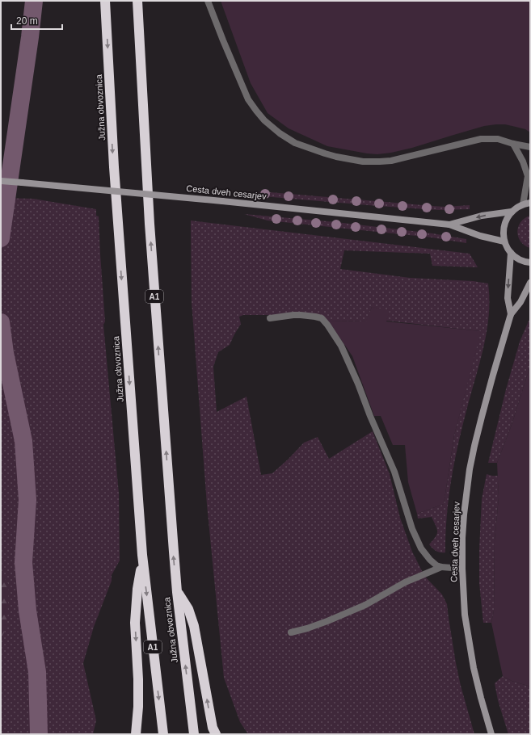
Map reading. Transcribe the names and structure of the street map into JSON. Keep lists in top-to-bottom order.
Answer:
{
  "streets": {
    "highway": ["Južna obvoznica", "A1"],
    "street": ["Cesta dveh cesarjev"]
  },
  "scale_bar": "20 m"
}
